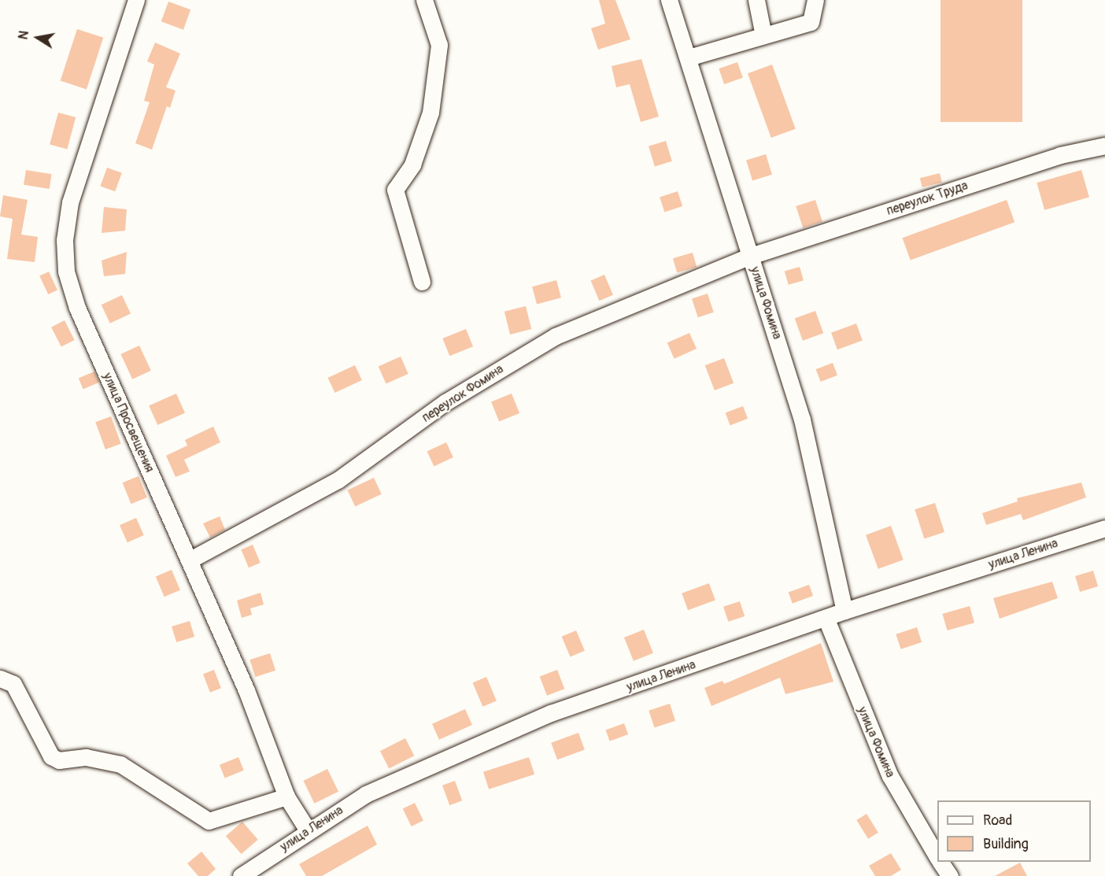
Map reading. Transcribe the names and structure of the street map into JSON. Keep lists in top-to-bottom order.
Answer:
{
  "streets": {
    "street": [
      "переулок Труда",
      "улица Фомина",
      "переулок Фомина",
      "улица Просвещения",
      "улица Ленина"
    ]
  },
  "crossings": [
    ["переулок Труда", "улица Фомина"],
    ["переулок Труда", "переулок Фомина"],
    ["улица Фомина", "переулок Фомина"],
    ["улица Фомина", "улица Ленина"],
    ["переулок Фомина", "улица Просвещения"],
    ["улица Просвещения", "улица Ленина"]
  ],
  "legend": ["Road", "Building"],
  "north": "left"
}
